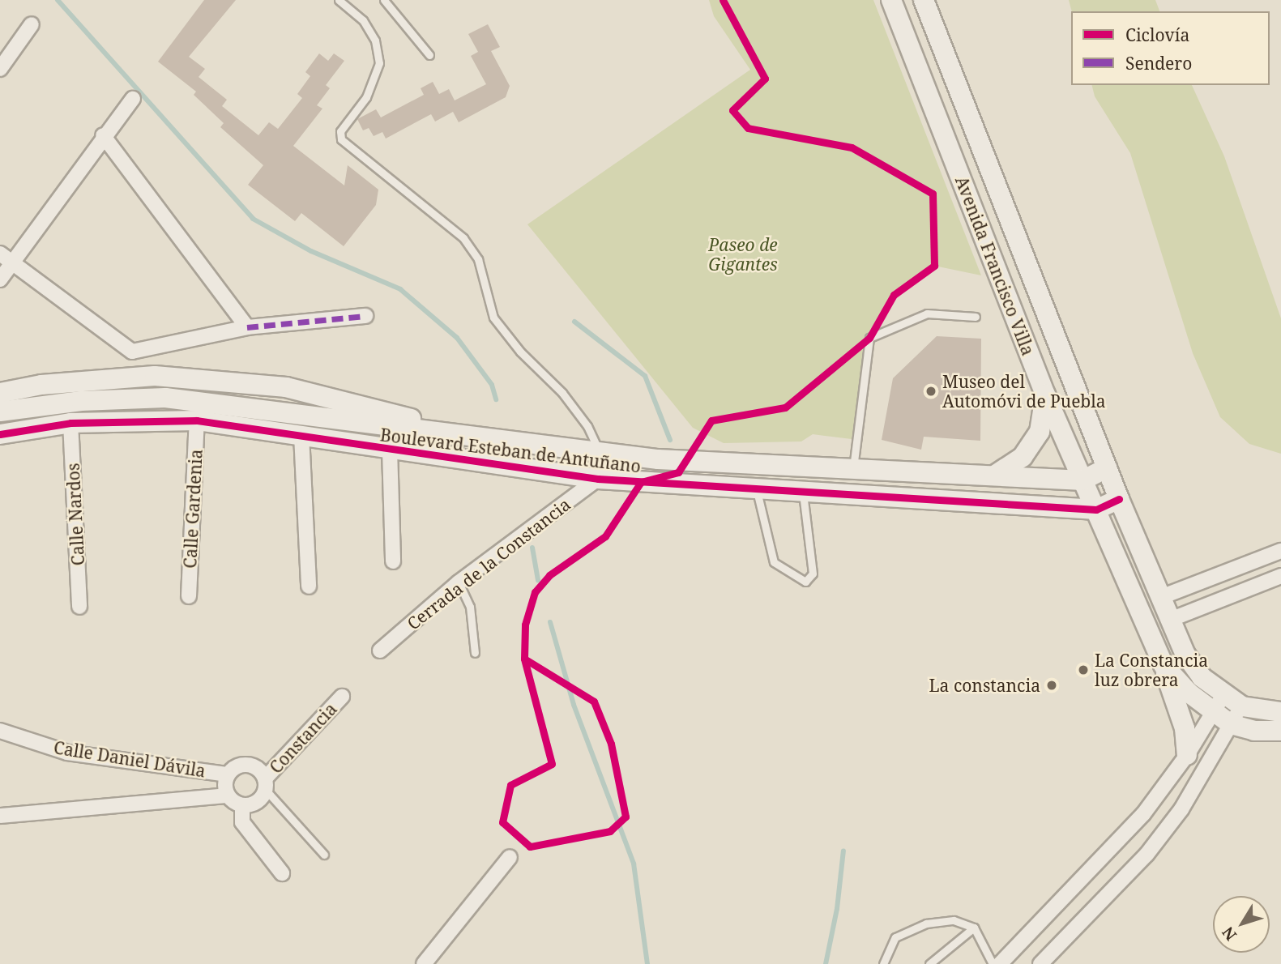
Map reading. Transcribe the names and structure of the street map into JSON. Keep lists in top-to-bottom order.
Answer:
{
  "streets": {
    "street": [
      "Avenida Francisco Villa",
      "Boulevard Esteban de Antuñano",
      "Calle Gardenia",
      "Calle Nardos",
      "Cerrada de la Constancia",
      "Constancia",
      "Calle Daniel Dávila"
    ]
  },
  "crossings": [
    ["Avenida Francisco Villa", "Boulevard Esteban de Antuñano"],
    ["Boulevard Esteban de Antuñano", "Calle Gardenia"],
    ["Boulevard Esteban de Antuñano", "Calle Nardos"],
    ["Boulevard Esteban de Antuñano", "Cerrada de la Constancia"],
    ["Constancia", "Calle Daniel Dávila"]
  ],
  "parks": ["Paseo de Gigantes"],
  "places": ["Museo del Automóvi de Puebla", "La Constancia luz obrera", "La constancia"],
  "legend": ["Ciclovía", "Sendero"],
  "north": "bottom left"
}
